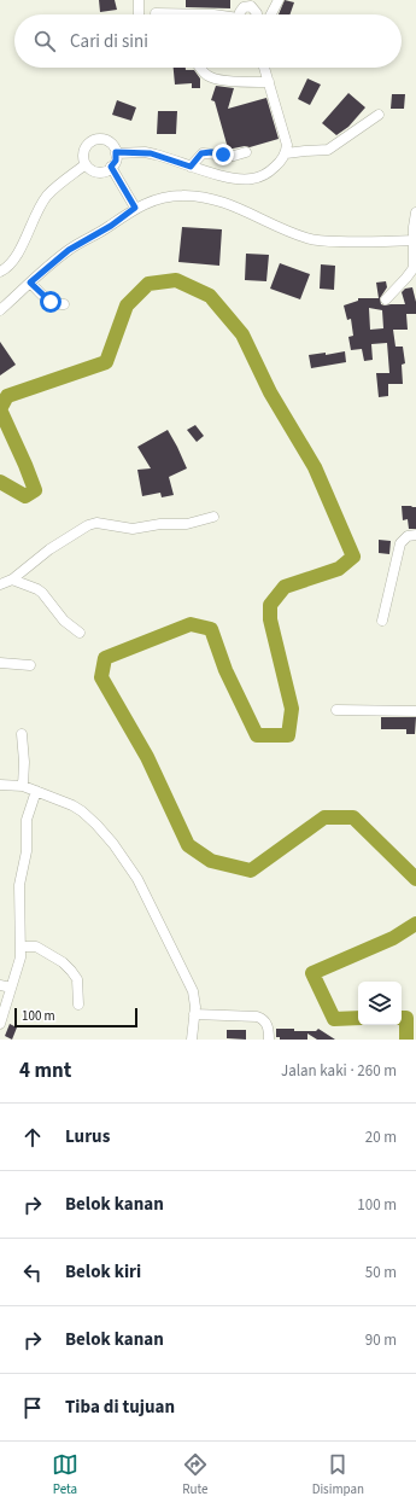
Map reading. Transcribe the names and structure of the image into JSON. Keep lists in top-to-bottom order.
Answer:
{
  "scale_bar": "100 m",
  "page": {
    "search": "Cari di sini",
    "scale": "100 m",
    "heading": ["4 mnt", "Jalan kaki · 260 m"],
    "list": [
      ["Lurus", "20 m"],
      ["Belok kanan", "100 m"],
      ["Belok kiri", "50 m"],
      ["Belok kanan", "90 m"],
      "Tiba di tujuan"
    ],
    "nav": ["Peta", "Rute", "Disimpan"]
  }
}
